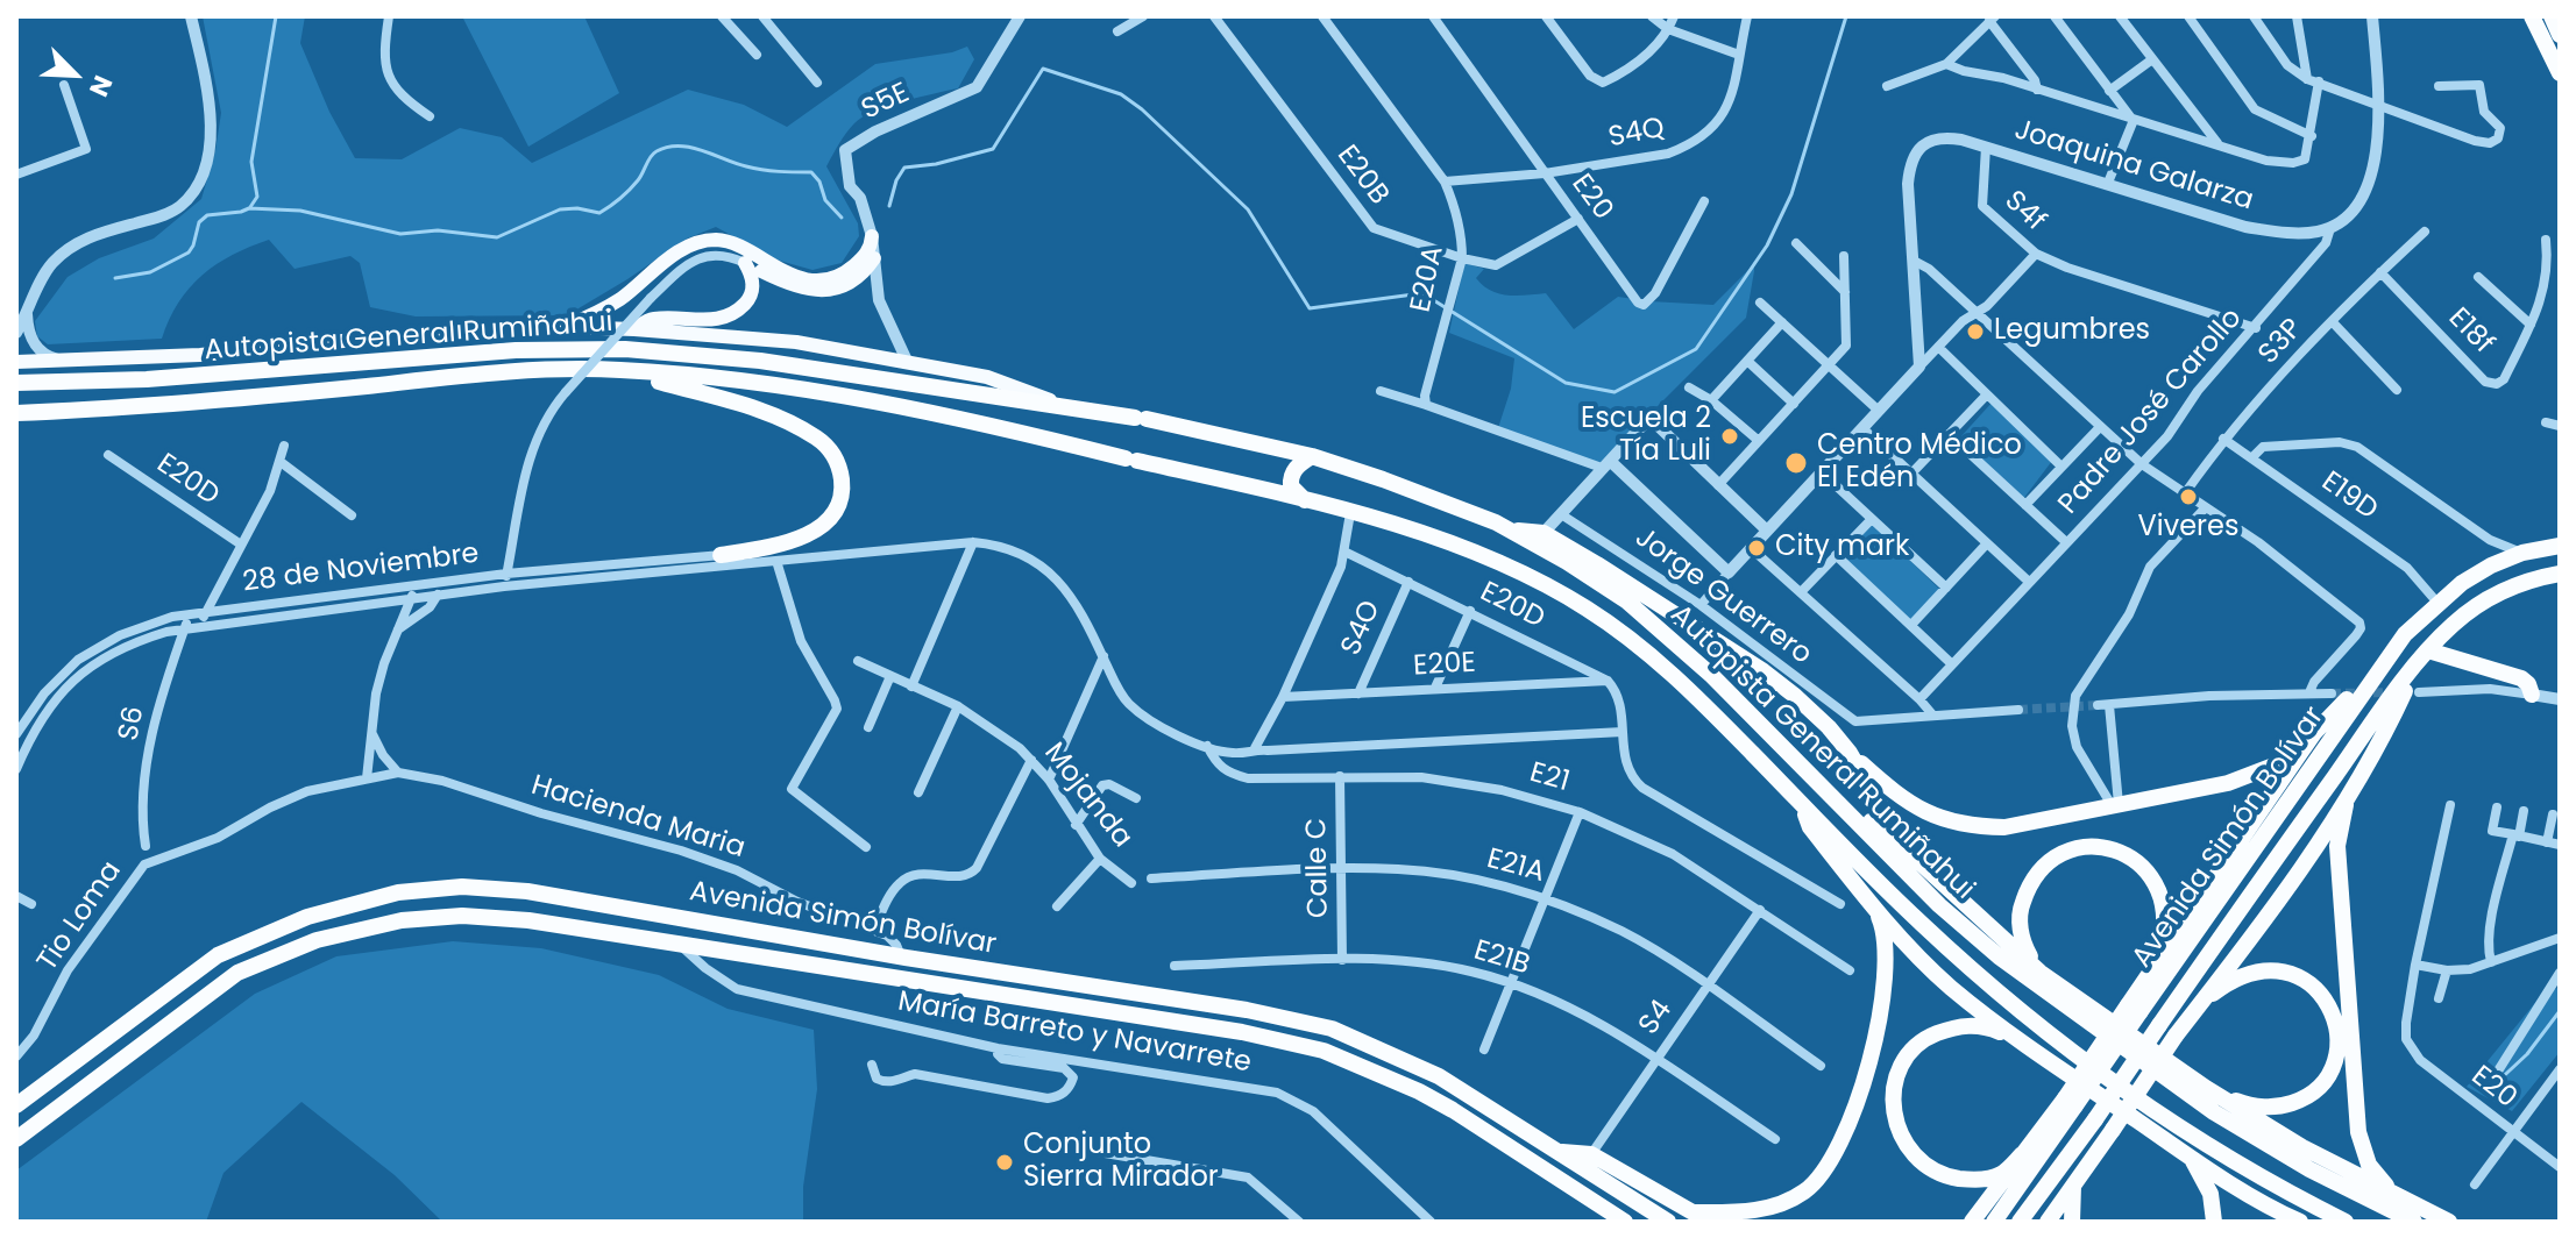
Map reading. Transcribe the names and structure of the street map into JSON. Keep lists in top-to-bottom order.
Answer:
{
  "streets": {
    "highway": ["Autopista General Rumiñahui", "Avenida Simón Bolívar"],
    "street": [
      "S5E",
      "S4Q",
      "Joaquina Galarza",
      "E20B",
      "E20",
      "S4f",
      "E20A",
      "E18f",
      "S3P",
      "Padre José Carollo",
      "E20D",
      "E19D",
      "28 de Noviembre",
      "Jorge Guerrero",
      "S4O",
      "E20E",
      "S6",
      "E21",
      "Mojanda",
      "Hacienda Maria",
      "E21A",
      "Calle C",
      "Tio Loma",
      "E21B",
      "S4",
      "María Barreto y Navarrete"
    ]
  },
  "crossings": [
    ["S4Q", "E20"],
    ["S4Q", "E20A"],
    ["Joaquina Galarza", "S4f"],
    ["Joaquina Galarza", "Padre José Carollo"],
    ["E20B", "E20"],
    ["E20B", "E20A"],
    ["E18f", "S3P"],
    ["S3P", "E19D"],
    ["E20D", "S4O"],
    ["E20D", "E20E"],
    ["E19D", "Avenida Simón Bolívar"],
    ["28 de Noviembre", "S6"],
    ["S4O", "E20E"],
    ["E21", "Calle C"],
    ["E21", "S4"],
    ["Hacienda Maria", "Avenida Simón Bolívar"],
    ["Hacienda Maria", "Tio Loma"],
    ["Avenida Simón Bolívar", "María Barreto y Navarrete"],
    ["E21A", "Calle C"],
    ["E21A", "S4"],
    ["Calle C", "E21B"],
    ["E21B", "S4"]
  ],
  "places": [
    "Legumbres",
    "Escuela 2 Tía Luli",
    "Centro Médico El Edén",
    "Viveres",
    "City mark",
    "Conjunto Sierra Mirador"
  ],
  "north": "bottom right"
}
